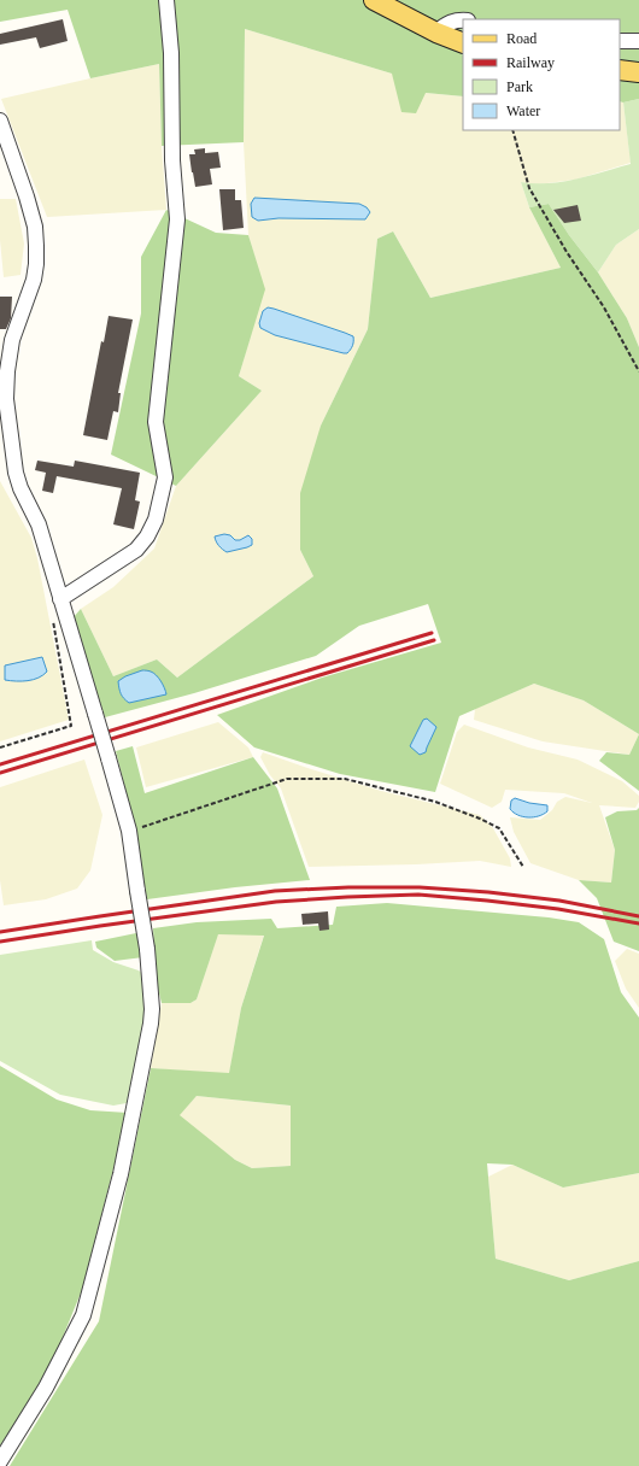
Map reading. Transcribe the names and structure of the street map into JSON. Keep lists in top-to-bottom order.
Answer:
{
  "legend": [
    "Road",
    "Railway",
    "Park",
    "Water"
  ]
}
